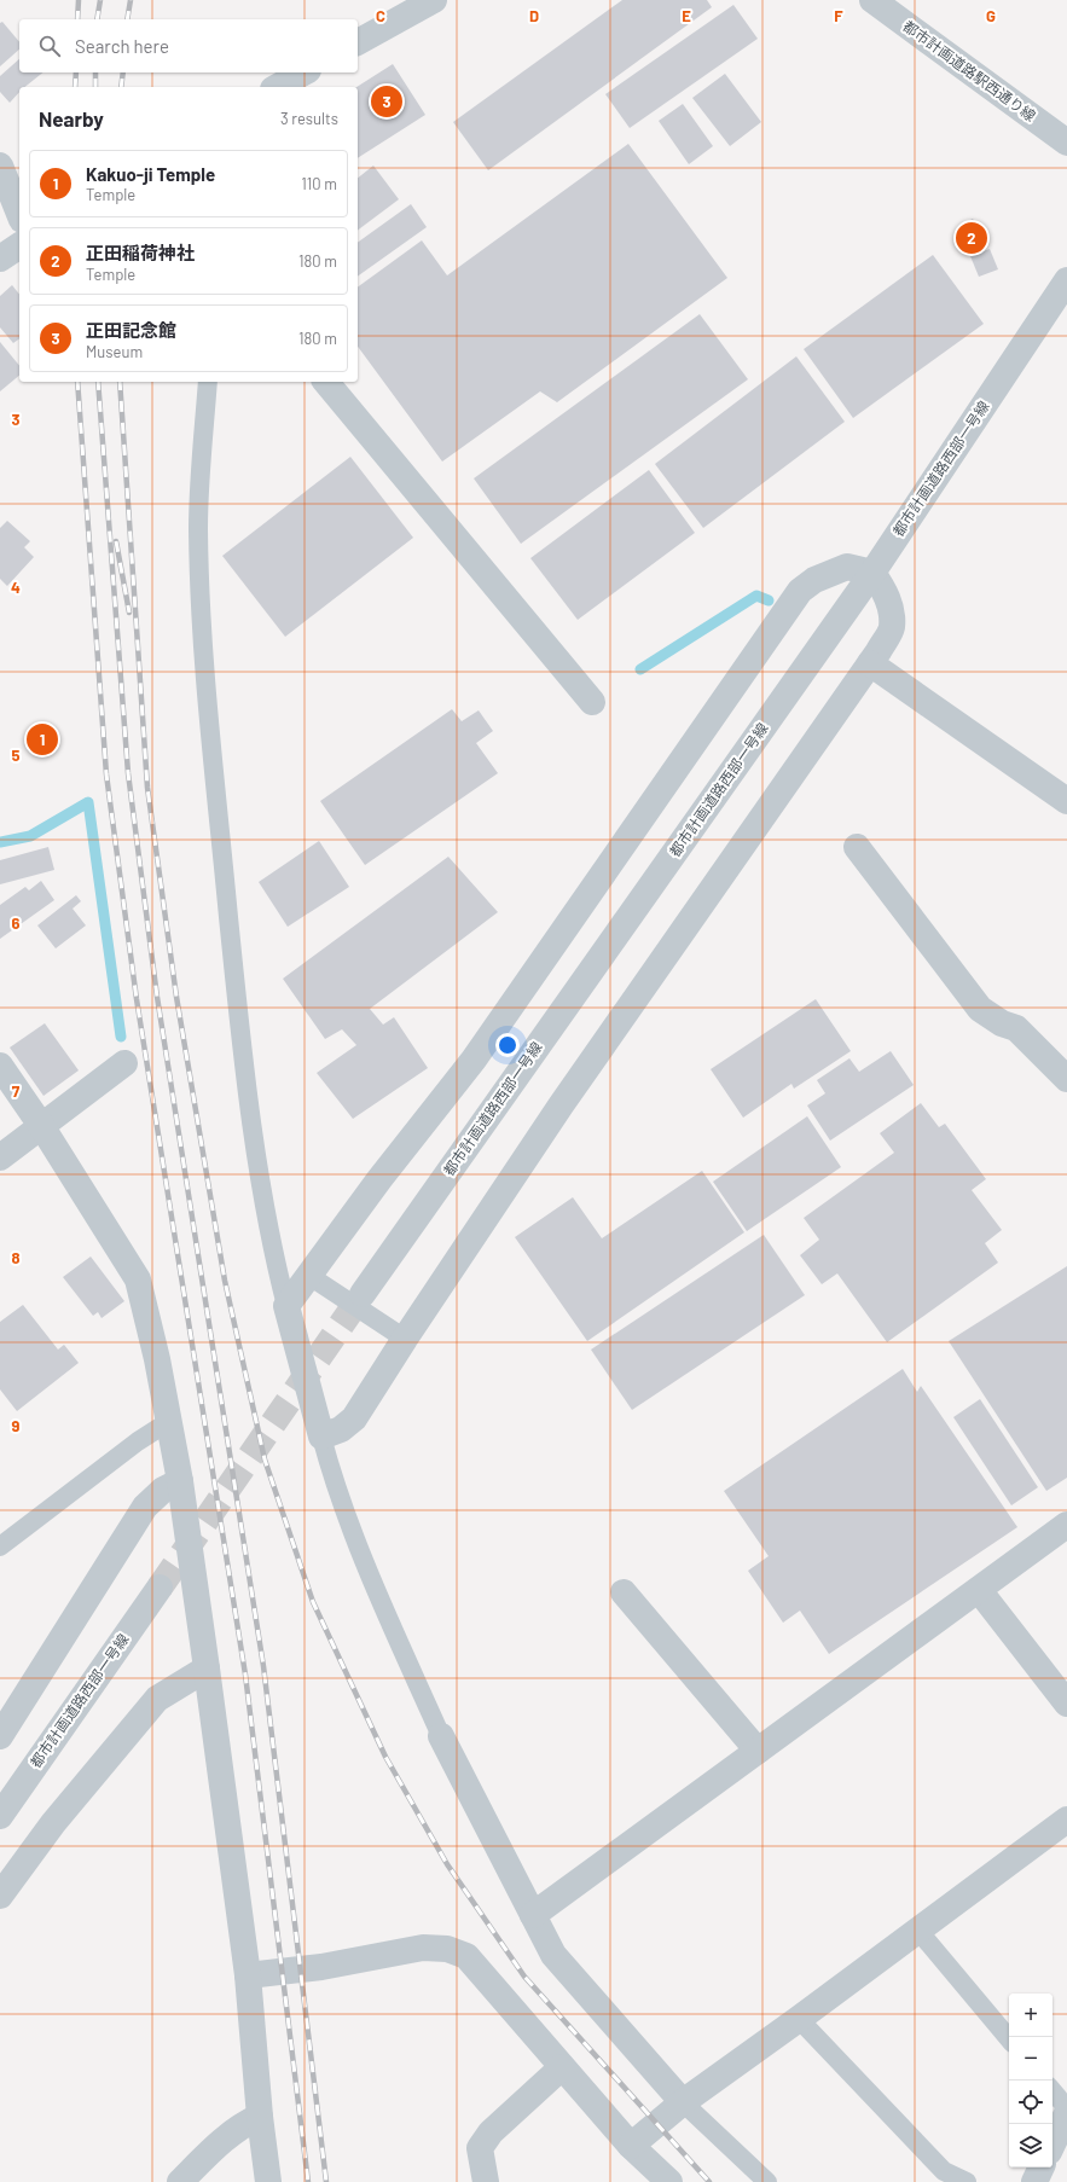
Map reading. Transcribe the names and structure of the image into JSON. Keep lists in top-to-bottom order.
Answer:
{
  "streets": {
    "street": ["都市計画道路駅西通り線", "都市計画道路西部一号線"]
  },
  "page": {
    "search": "Search here",
    "pins": ["3", "2", "1"],
    "heading": ["Nearby", "3 results"],
    "list": [
      {
        "mark": "1",
        "name": "Kakuo-ji Temple",
        "note": "Temple",
        "value": "110 m"
      },
      {
        "mark": "2",
        "name": "正田稲荷神社",
        "note": "Temple",
        "value": "180 m"
      },
      {
        "mark": "3",
        "name": "正田記念館",
        "note": "Museum",
        "value": "180 m"
      }
    ],
    "map_buttons": ["+", "−"]
  },
  "grid": {
    "columns": [
      "C",
      "D",
      "E",
      "F",
      "G"
    ],
    "rows": [
      "3",
      "4",
      "5",
      "6",
      "7",
      "8",
      "9"
    ]
  }
}
